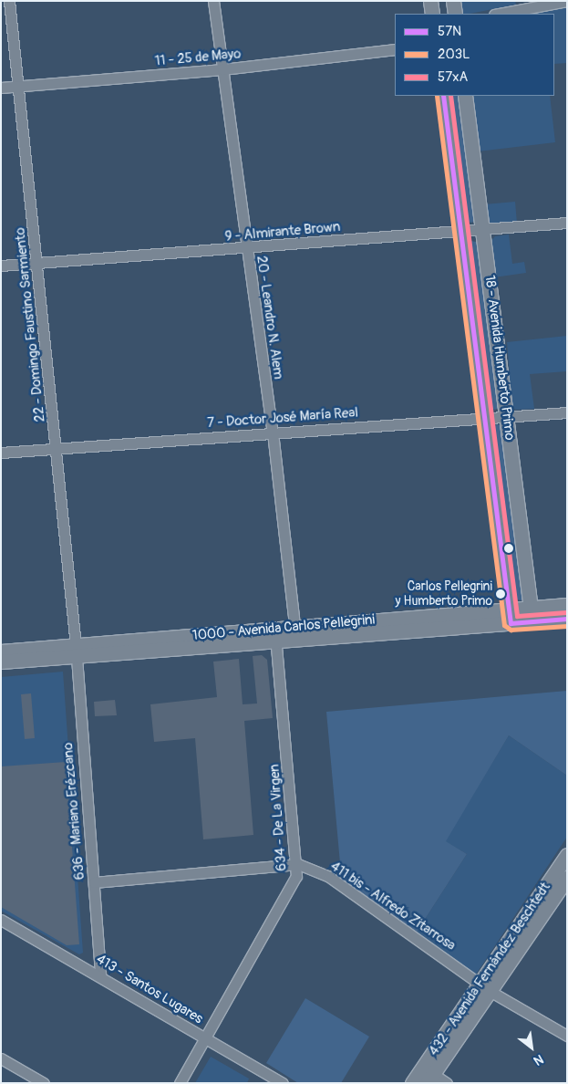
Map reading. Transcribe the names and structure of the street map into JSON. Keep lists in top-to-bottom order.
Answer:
{
  "streets": {
    "main road": ["18 - Avenida Humberto Primo", "1000 - Avenida Carlos Pellegrini", "432 - Avenida Fernández Beschtedt"],
    "street": [
      "11 - 25 de Mayo",
      "9 - Almirante Brown",
      "20 - Leandro N. Alem",
      "22 - Domingo Faustino Sarmiento",
      "7 - Doctor José María Real",
      "636 - Mariano Erézcano",
      "634 - De La Virgen",
      "411 bis - Alfredo Zitarrosa",
      "413 - Santos Lugares"
    ]
  },
  "crossings": [
    ["11 - 25 de Mayo", "20 - Leandro N. Alem"],
    ["11 - 25 de Mayo", "22 - Domingo Faustino Sarmiento"],
    ["9 - Almirante Brown", "20 - Leandro N. Alem"],
    ["9 - Almirante Brown", "22 - Domingo Faustino Sarmiento"],
    ["9 - Almirante Brown", "18 - Avenida Humberto Primo"],
    ["20 - Leandro N. Alem", "7 - Doctor José María Real"],
    ["20 - Leandro N. Alem", "1000 - Avenida Carlos Pellegrini"],
    ["22 - Domingo Faustino Sarmiento", "7 - Doctor José María Real"],
    ["22 - Domingo Faustino Sarmiento", "1000 - Avenida Carlos Pellegrini"],
    ["22 - Domingo Faustino Sarmiento", "636 - Mariano Erézcano"],
    ["18 - Avenida Humberto Primo", "7 - Doctor José María Real"],
    ["18 - Avenida Humberto Primo", "1000 - Avenida Carlos Pellegrini"],
    ["1000 - Avenida Carlos Pellegrini", "636 - Mariano Erézcano"],
    ["1000 - Avenida Carlos Pellegrini", "634 - De La Virgen"],
    ["636 - Mariano Erézcano", "411 bis - Alfredo Zitarrosa"],
    ["636 - Mariano Erézcano", "413 - Santos Lugares"],
    ["634 - De La Virgen", "411 bis - Alfredo Zitarrosa"],
    ["634 - De La Virgen", "413 - Santos Lugares"],
    ["411 bis - Alfredo Zitarrosa", "432 - Avenida Fernández Beschtedt"]
  ],
  "places": ["Carlos Pellegrini y Humberto Primo"],
  "lines": ["transit line 57N", "transit line 203L", "transit line 57xA"],
  "legend": ["57N", "203L", "57xA"],
  "north": "bottom right"
}
